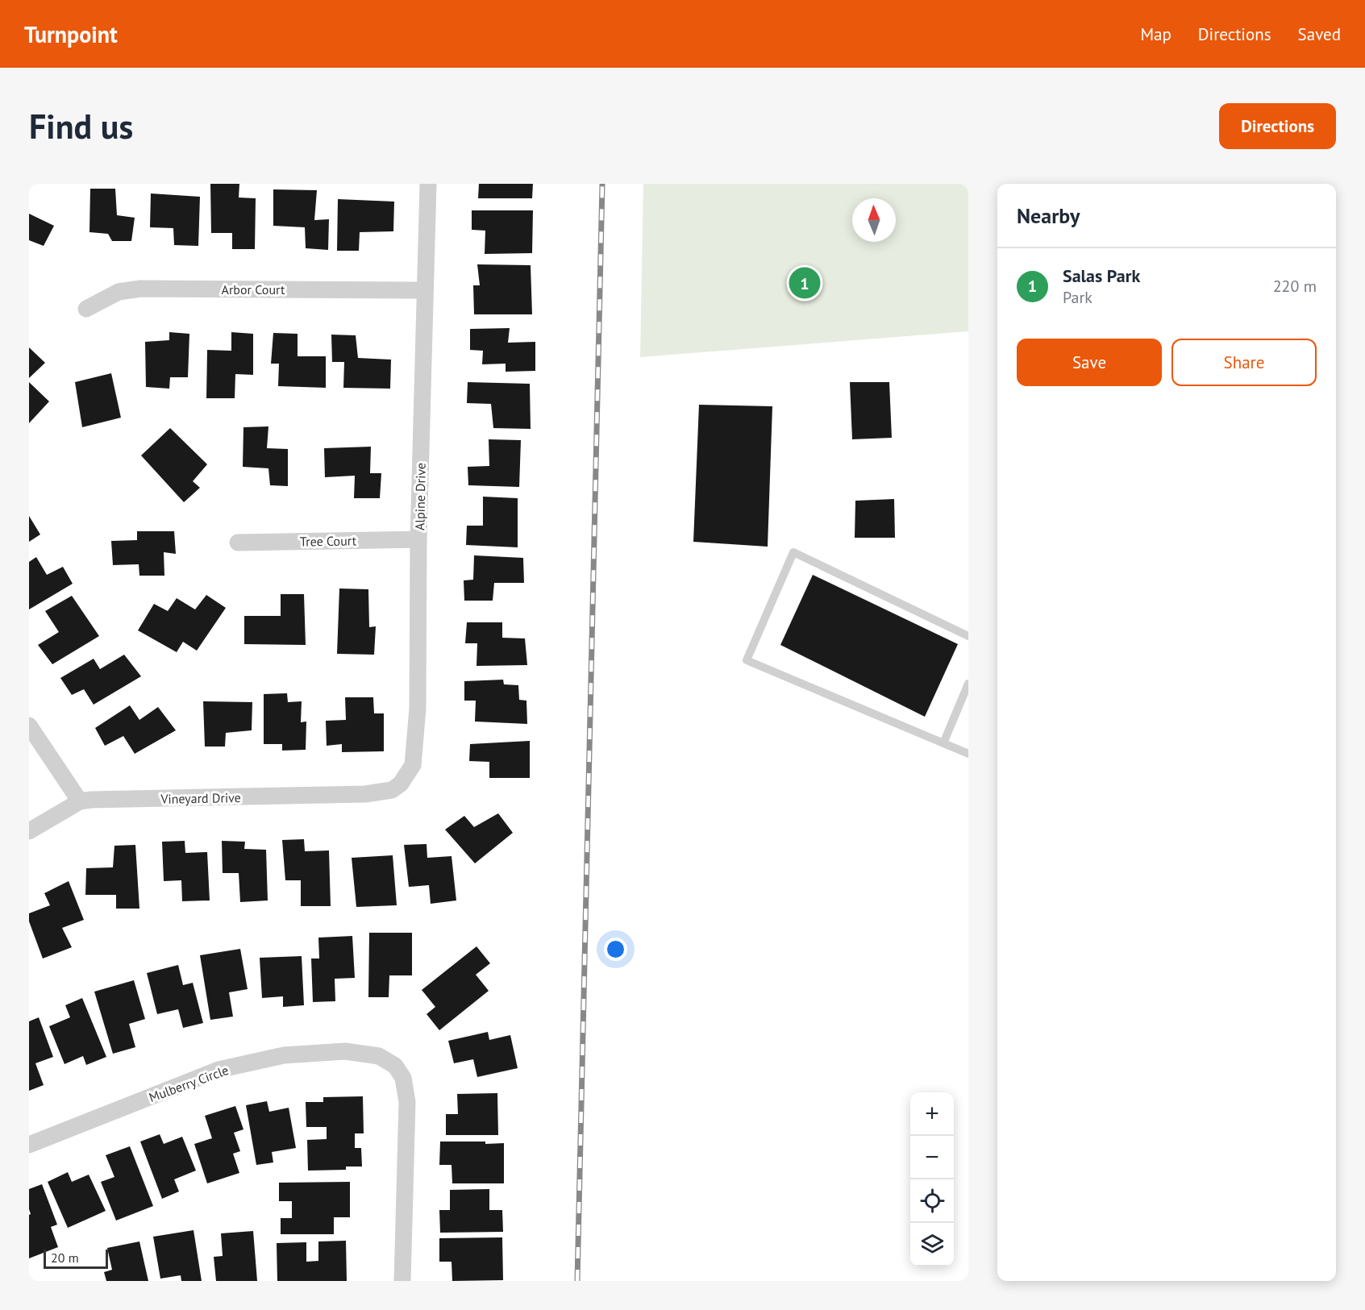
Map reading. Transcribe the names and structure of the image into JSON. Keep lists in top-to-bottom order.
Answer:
{
  "streets": {
    "street": [
      "Arbor Court",
      "Alpine Drive",
      "Tree Court",
      "Vineyard Drive",
      "Mulberry Circle"
    ]
  },
  "crossings": [
    ["Arbor Court", "Alpine Drive"],
    ["Alpine Drive", "Tree Court"],
    ["Alpine Drive", "Vineyard Drive"]
  ],
  "scale_bar": "20 m",
  "north": "top",
  "page": {
    "header": "Turnpoint",
    "nav": ["Map", "Directions", "Saved"],
    "buttons": [
      "Directions",
      ["Save", "Share"]
    ],
    "title": "Find us",
    "heading": "Nearby",
    "list": [
      {
        "mark": "1",
        "name": "Salas Park",
        "note": "Park",
        "value": "220 m"
      }
    ],
    "pins": "1",
    "map_buttons": ["+", "−"],
    "scale": "20 m"
  }
}
